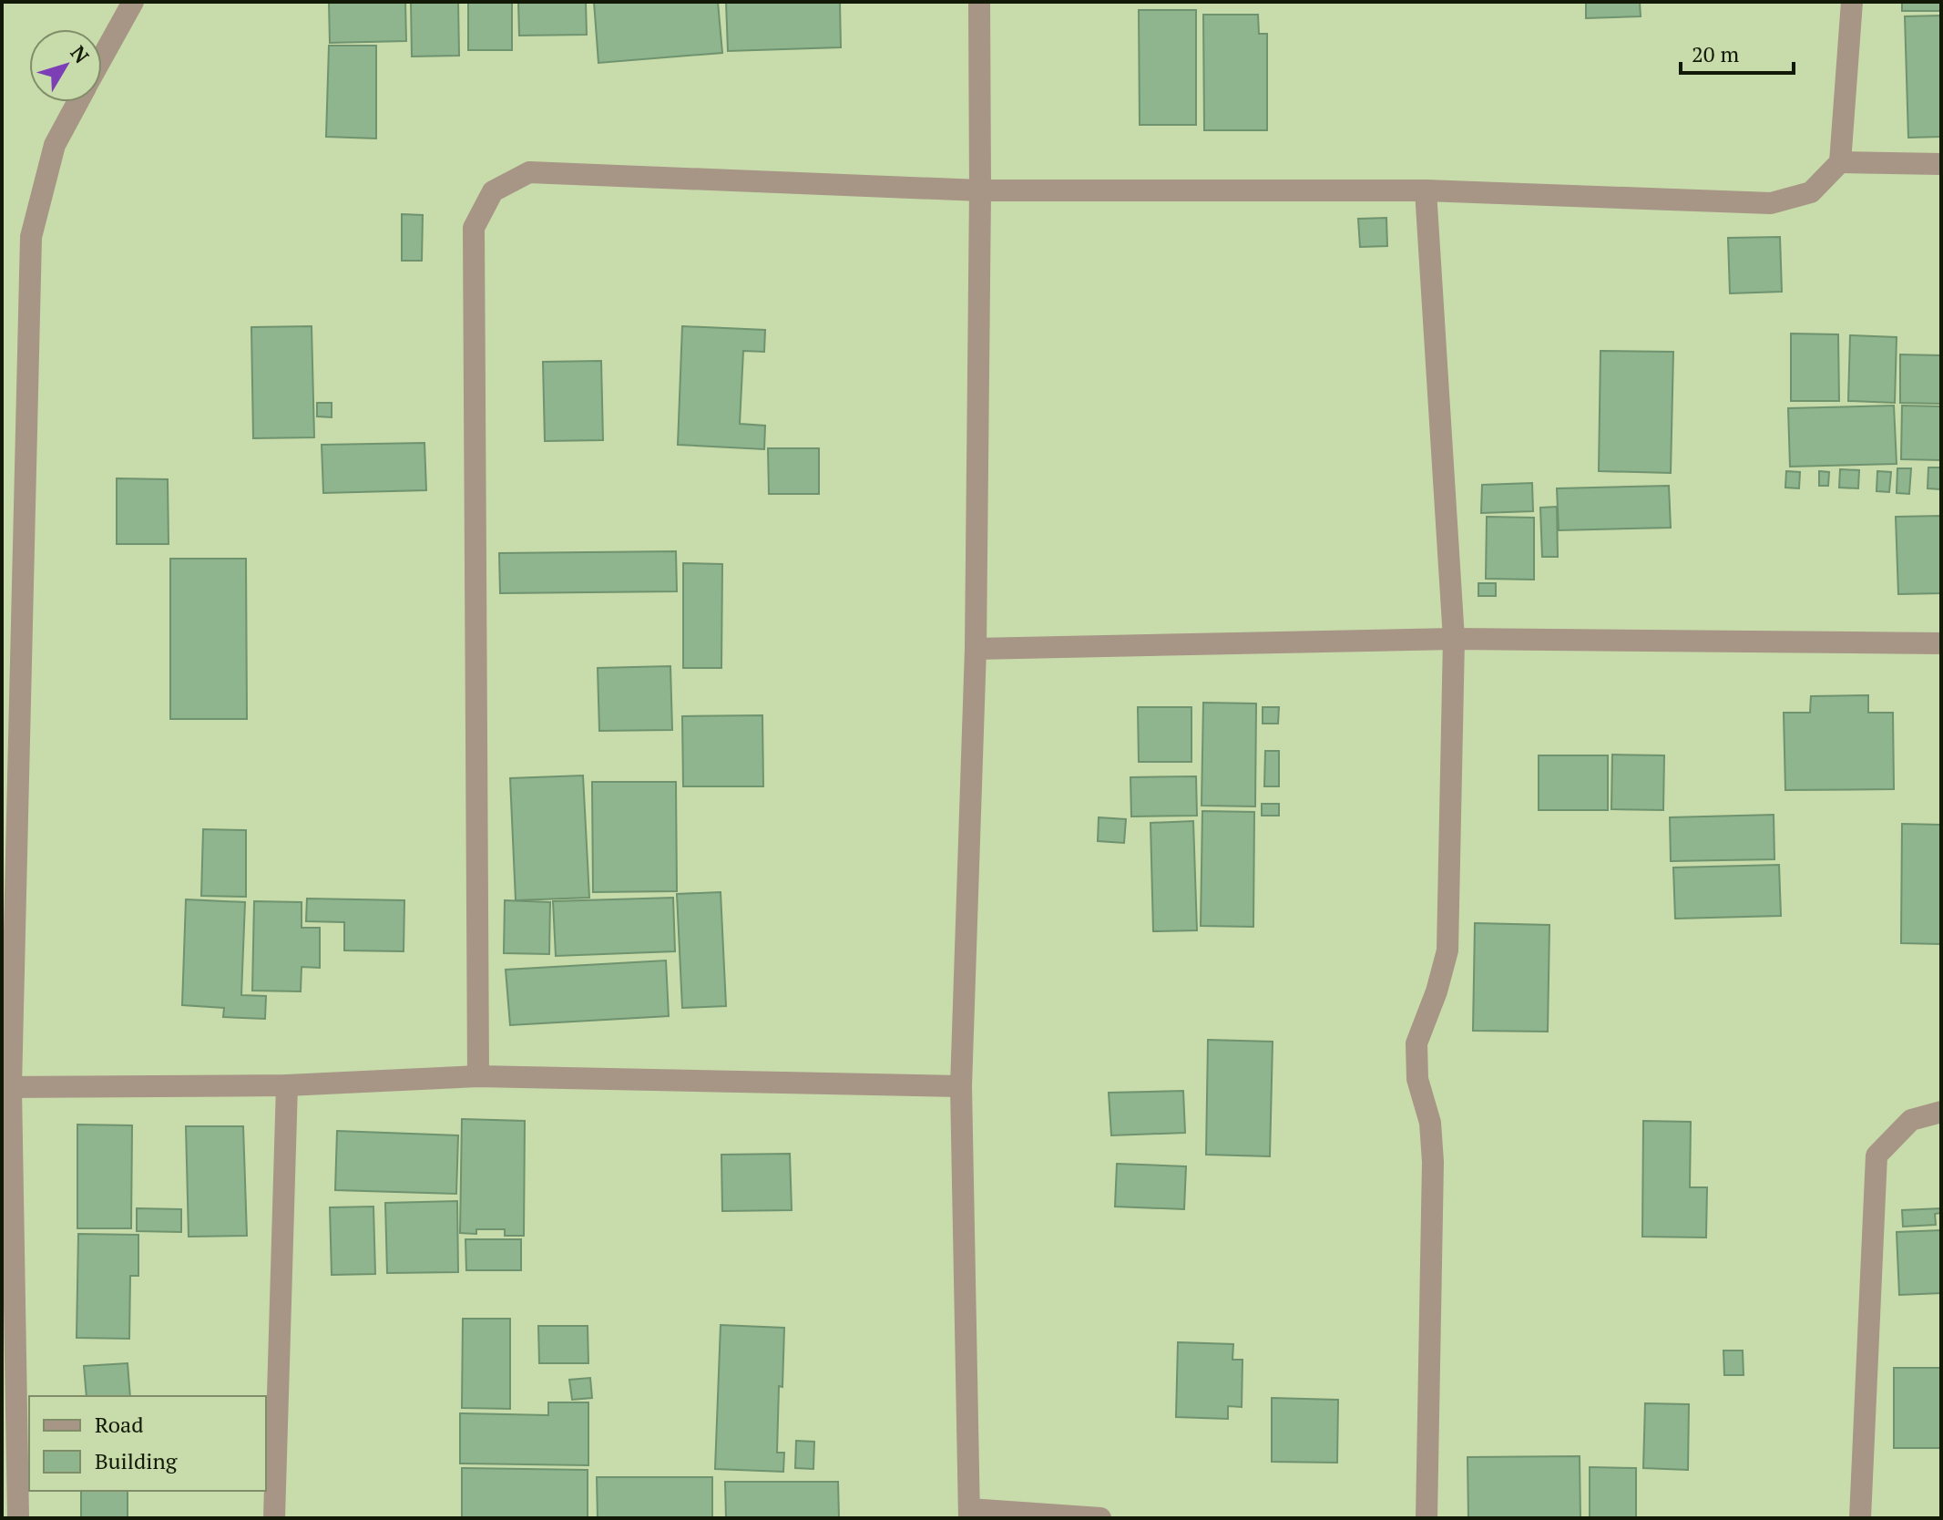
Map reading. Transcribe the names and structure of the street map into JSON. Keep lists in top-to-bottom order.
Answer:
{
  "legend": ["Road", "Building"],
  "scale_bar": "20 m",
  "north": "top right"
}
